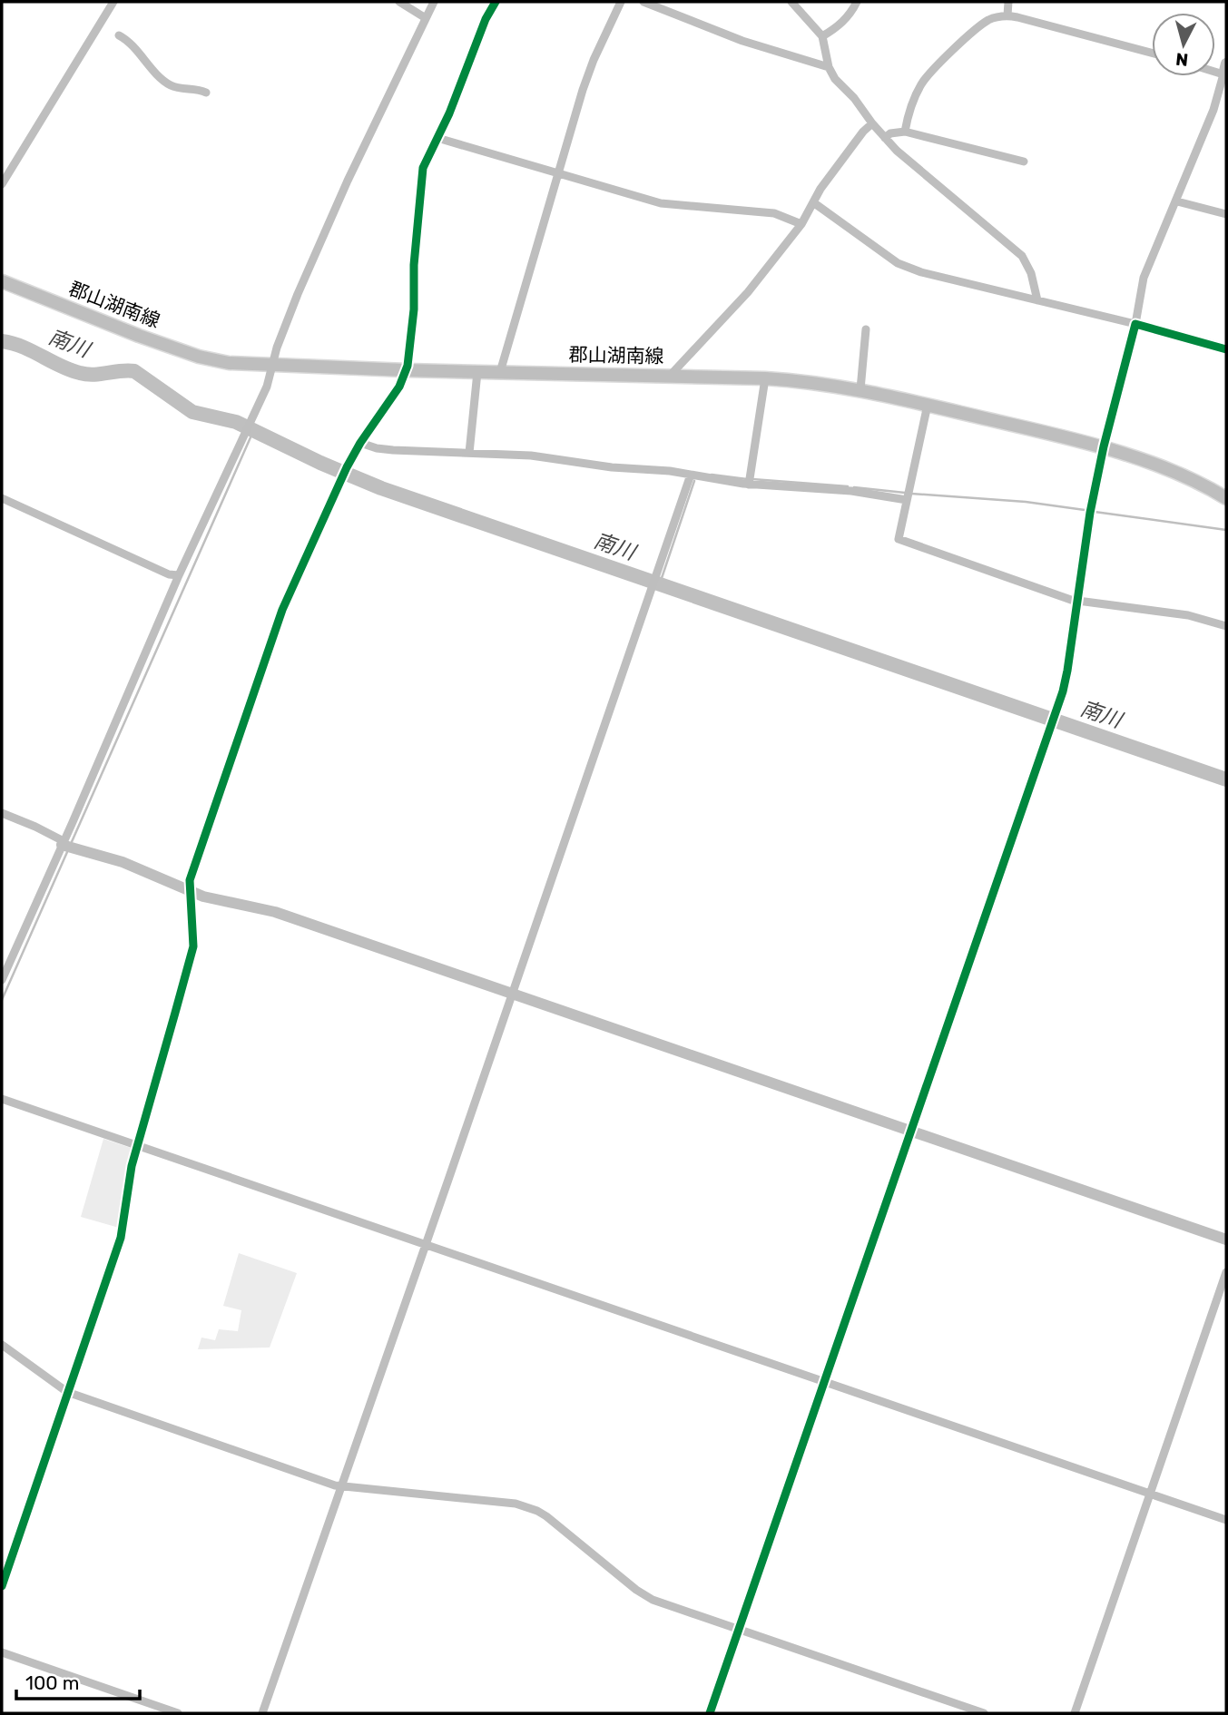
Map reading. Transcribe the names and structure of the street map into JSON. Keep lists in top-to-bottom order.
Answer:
{
  "streets": {
    "main road": ["郡山湖南線"]
  },
  "water": ["南川"],
  "scale_bar": "100 m",
  "north": "bottom"
}
